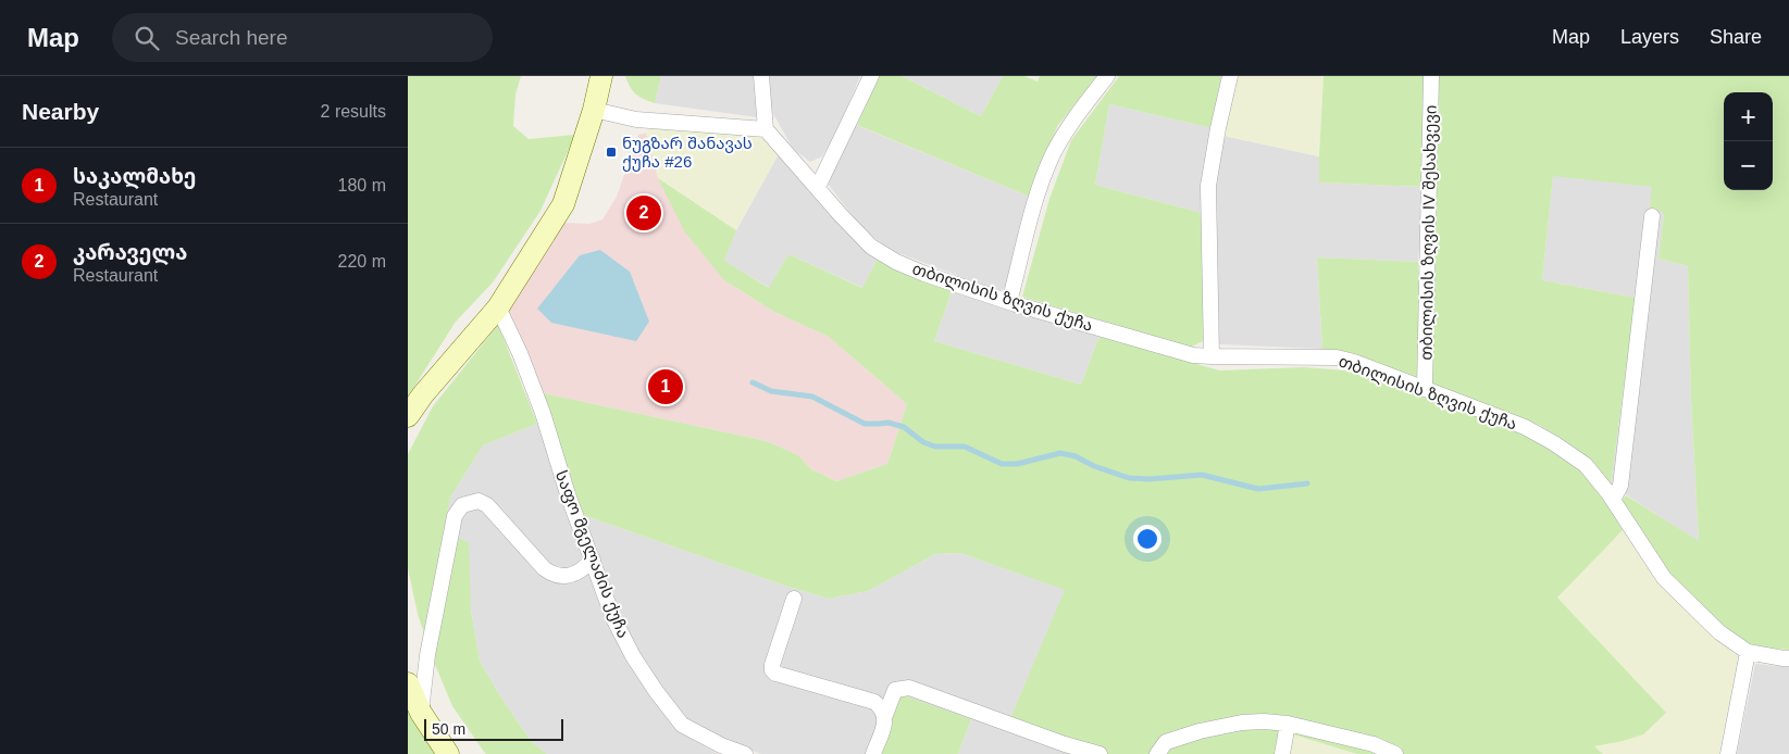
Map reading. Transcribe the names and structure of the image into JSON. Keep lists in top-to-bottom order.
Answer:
{
  "streets": {
    "street": ["თბილისის ზღვის IV შესახვევი", "თბილისის ზღვის ქუჩა", "საფო მგელაძის ქუჩა"]
  },
  "crossings": [
    ["თბილისის ზღვის IV შესახვევი", "თბილისის ზღვის ქუჩა"]
  ],
  "places": {
    "transit": ["ნუგზარ შანავას ქუჩა #26"]
  },
  "scale_bar": "50 m",
  "page": {
    "header": "Map",
    "search": "Search here",
    "nav": ["Map", "Layers", "Share"],
    "heading": ["Nearby", "2 results"],
    "map_buttons": ["+", "−"],
    "list": [
      {
        "mark": "1",
        "name": "საკალმახე",
        "note": "Restaurant",
        "value": "180 m"
      },
      {
        "mark": "2",
        "name": "კარაველა",
        "note": "Restaurant",
        "value": "220 m"
      }
    ],
    "pins": ["2", "1"],
    "scale": "50 m"
  }
}
